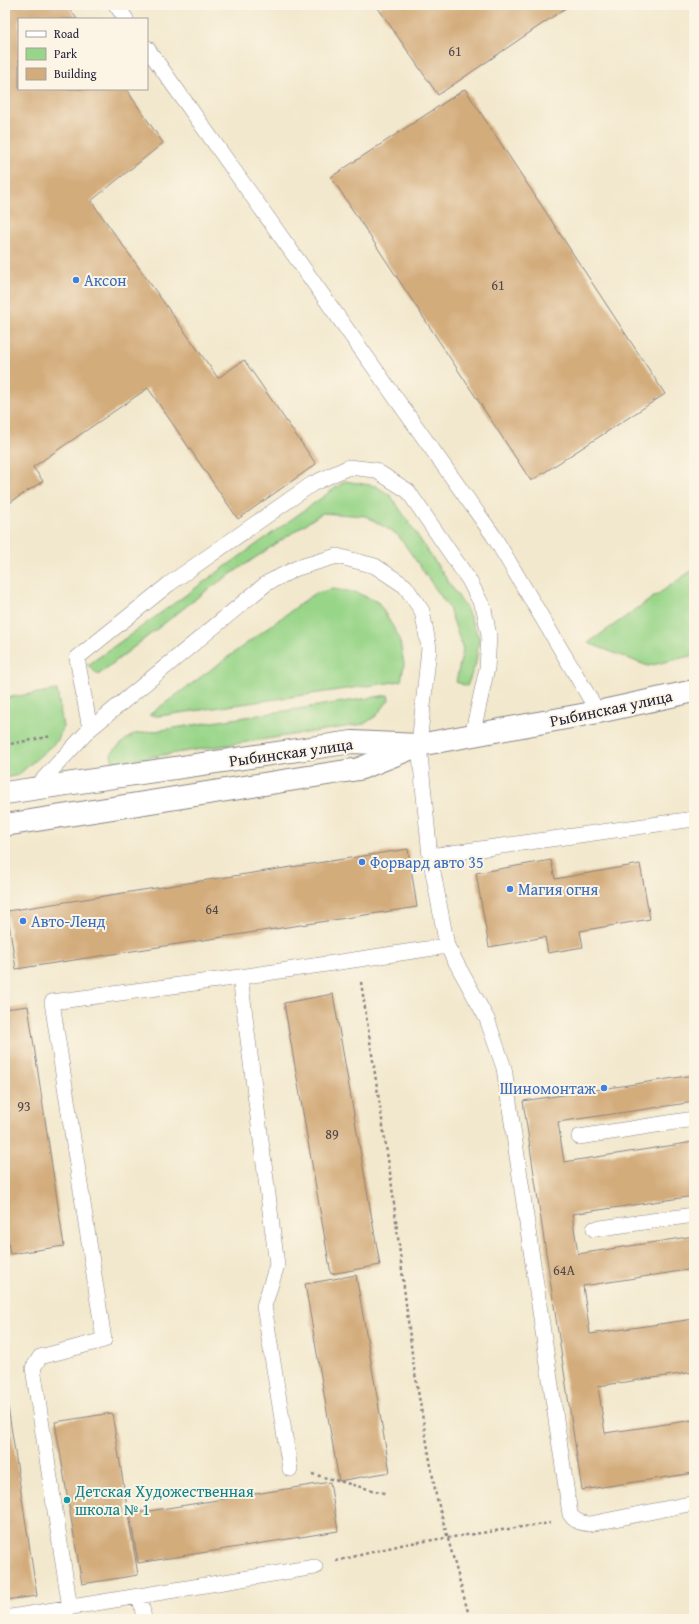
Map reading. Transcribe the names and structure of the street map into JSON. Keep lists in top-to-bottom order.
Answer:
{
  "streets": {
    "main road": ["Рыбинская улица"]
  },
  "places": [
    "Аксон",
    "Форвард авто 35",
    "Магия огня",
    "Авто-Ленд",
    "Шиномонтаж",
    "Детская Художественная школа № 1"
  ],
  "house_numbers": [
    "61",
    "61",
    "64",
    "93",
    "89",
    "64А"
  ],
  "legend": ["Road", "Park", "Building"]
}
